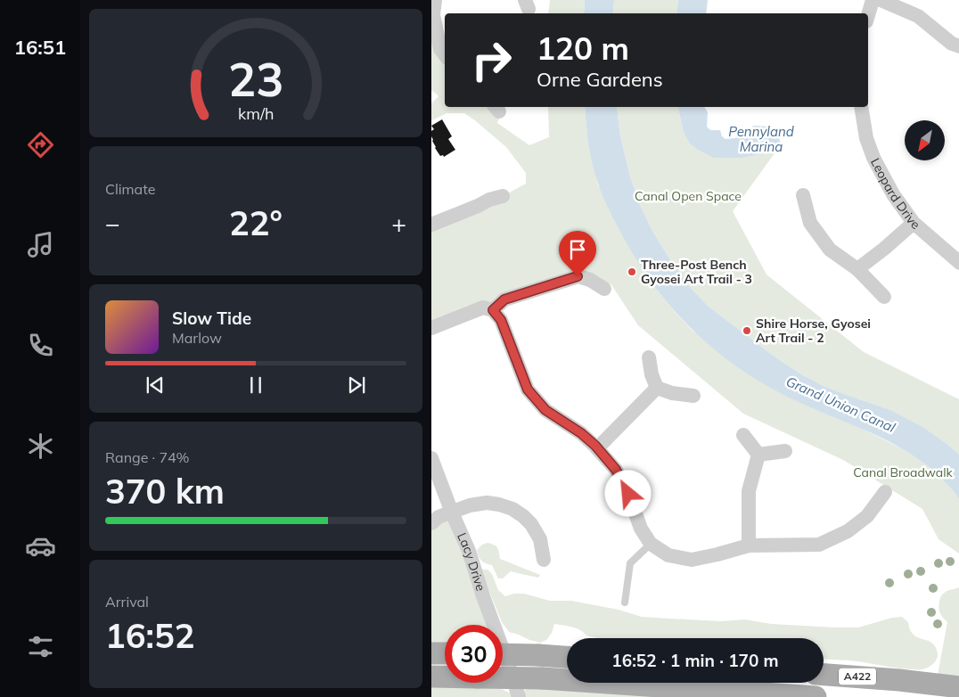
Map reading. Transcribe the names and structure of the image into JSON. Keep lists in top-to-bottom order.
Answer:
{
  "streets": {
    "main road": ["A422"],
    "street": ["Leopard Drive", "Lacy Drive"]
  },
  "water": ["Pennyland Marina", "Grand Union Canal"],
  "parks": ["Canal Open Space", "Canal Broadwalk"],
  "places": ["Three-Post Bench Gyosei Art Trail - 3", "Shire Horse, Gyosei Art Trail - 2"],
  "north": "bottom left",
  "page": {
    "tabs": "16:51",
    "turn": ["120 m", "Orne Gardens"],
    "tile": [
      "Climate",
      ["Range · 74%", "370 km"],
      ["Arrival", "16:52"]
    ],
    "heat": ["−", "22°", "+"],
    "song": ["Slow Tide", "Marlow"],
    "limit": "30",
    "trip": "16:52 · 1 min · 170 m",
    "gauge": ["23", "km/h"]
  }
}
